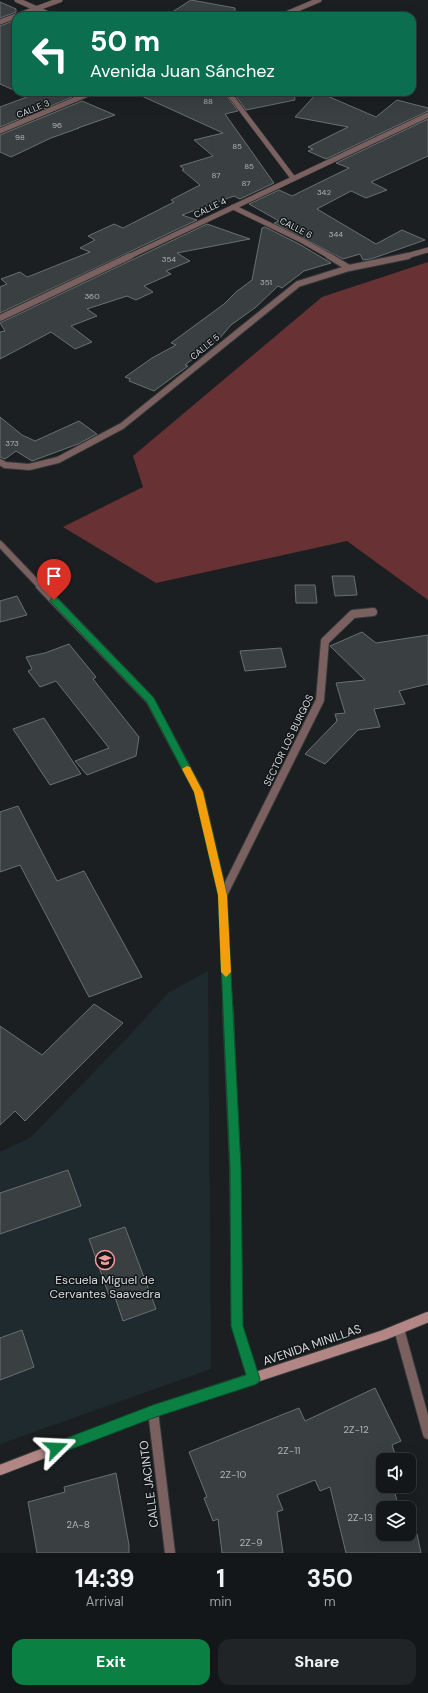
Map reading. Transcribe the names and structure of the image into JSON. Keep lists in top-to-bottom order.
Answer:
{
  "streets": {
    "main road": ["AVENIDA MINILLAS"],
    "street": [
      "CALLE 3",
      "CALLE 4",
      "CALLE 6",
      "CALLE 5",
      "SECTOR LOS BURGOS",
      "CALLE JACINTO"
    ]
  },
  "crossings": [
    ["CALLE 4", "CALLE 6"],
    ["CALLE 6", "CALLE 5"],
    ["AVENIDA MINILLAS", "CALLE JACINTO"]
  ],
  "places": {
    "school or university": ["Escuela Miguel de Cervantes Saavedra"]
  },
  "house_numbers": [
    "88",
    "96",
    "98",
    "85",
    "85",
    "87",
    "87",
    "342",
    "344",
    "354",
    "351",
    "360",
    "373",
    "2Z-12",
    "2Z-11",
    "2Z-10",
    "2Z-13",
    "2A-8",
    "2Z-9"
  ],
  "page": {
    "turn": ["50 m", "Avenida Juan Sánchez"],
    "eta": [
      "14:39",
      "Arrival",
      "1",
      "min",
      "350",
      "m"
    ],
    "buttons": ["Exit", "Share"]
  }
}
